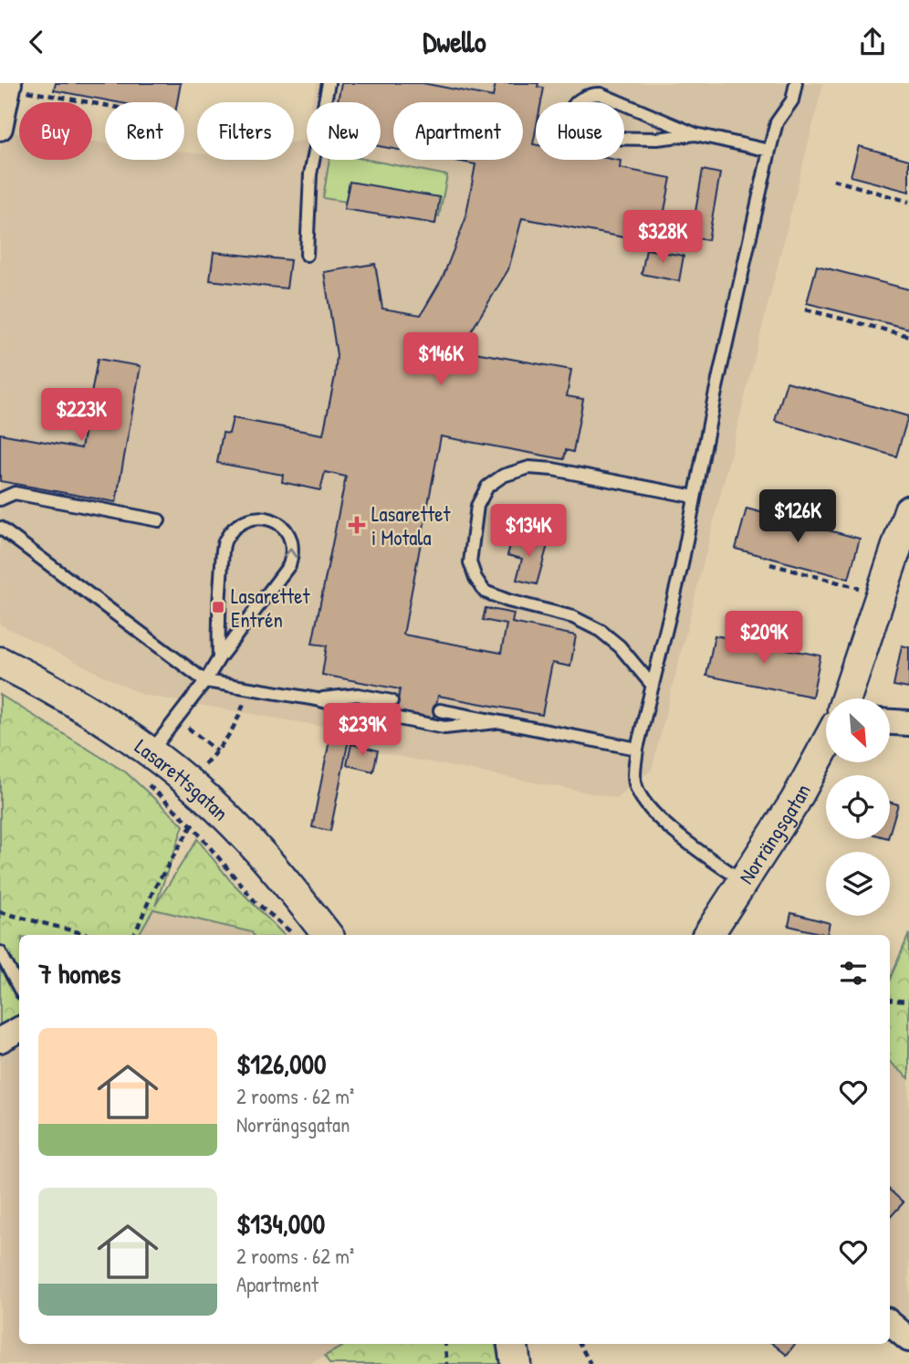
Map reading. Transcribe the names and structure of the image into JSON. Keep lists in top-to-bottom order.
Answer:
{
  "streets": {
    "street": ["Lasarettsgatan", "Norrängsgatan"]
  },
  "places": {
    "health": ["Lasarettet i Motala"],
    "transit": ["Lasarettet Entrén"]
  },
  "north": "bottom right",
  "page": {
    "header": "Dwello",
    "chip": [
      "Buy",
      "Rent",
      "Filters",
      "New",
      "Apartment",
      "House"
    ],
    "price": [
      "$328K",
      "$146K",
      "$223K",
      "$126K",
      "$134K",
      "$209K",
      "$239K"
    ],
    "heading": "7 homes",
    "list": [
      {
        "name": "$126,000",
        "note": "2 rooms · 62 m² · Norrängsgatan"
      },
      {
        "name": "$134,000",
        "note": "2 rooms · 62 m² · Apartment"
      }
    ]
  }
}
